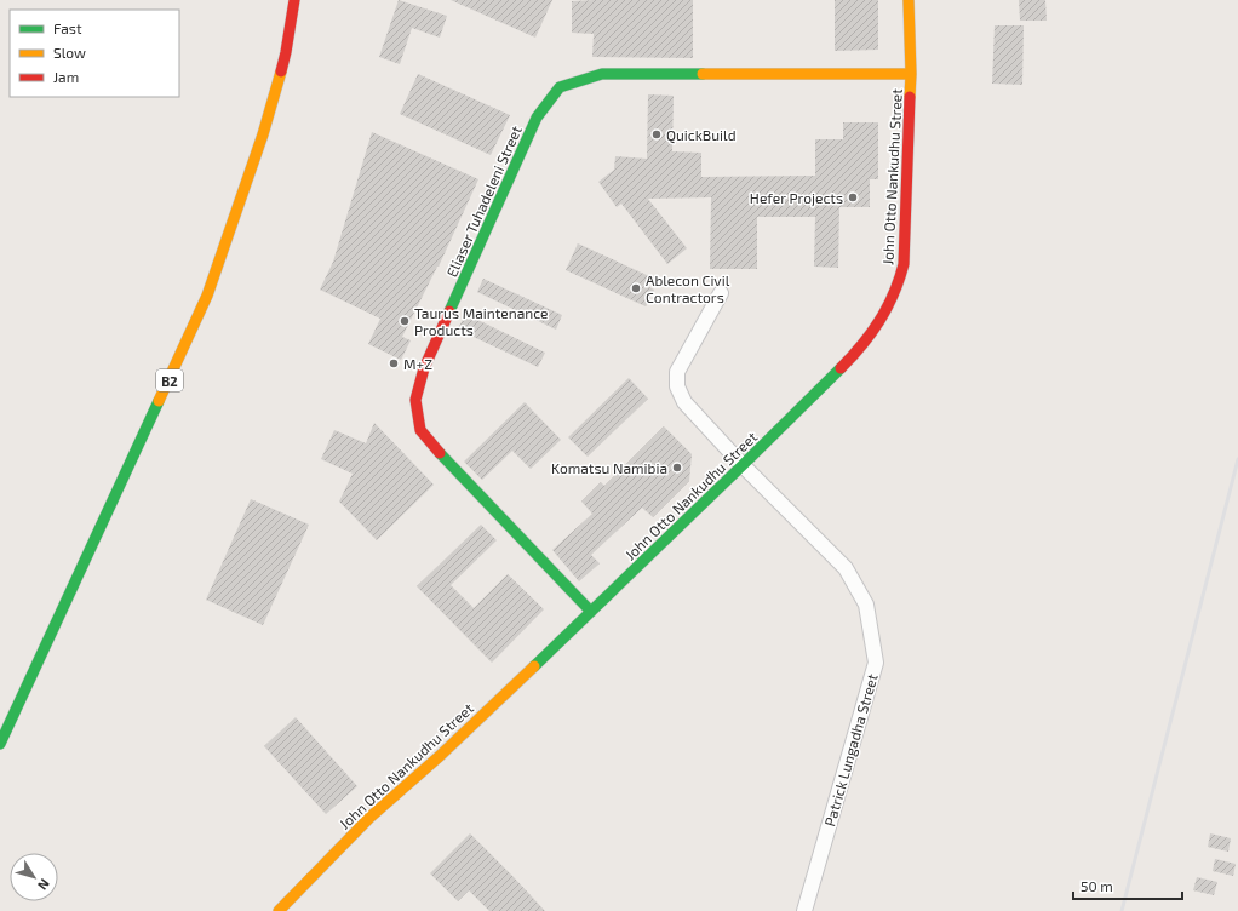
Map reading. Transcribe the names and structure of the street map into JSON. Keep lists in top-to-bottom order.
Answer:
{
  "streets": {
    "main road": ["John Otto Nankudhu Street", "Eliaser Tuhadeleni Street", "B2"],
    "street": ["Patrick Lungadha Street"]
  },
  "crossings": [
    ["John Otto Nankudhu Street", "Eliaser Tuhadeleni Street"],
    ["John Otto Nankudhu Street", "Patrick Lungadha Street"]
  ],
  "places": [
    "QuickBuild",
    "Hefer Projects",
    "Ablecon Civil Contractors",
    "Taurus Maintenance Products",
    "M+Z",
    "Komatsu Namibia"
  ],
  "legend": ["Fast", "Slow", "Jam"],
  "scale_bar": "50 m",
  "north": "bottom right"
}
